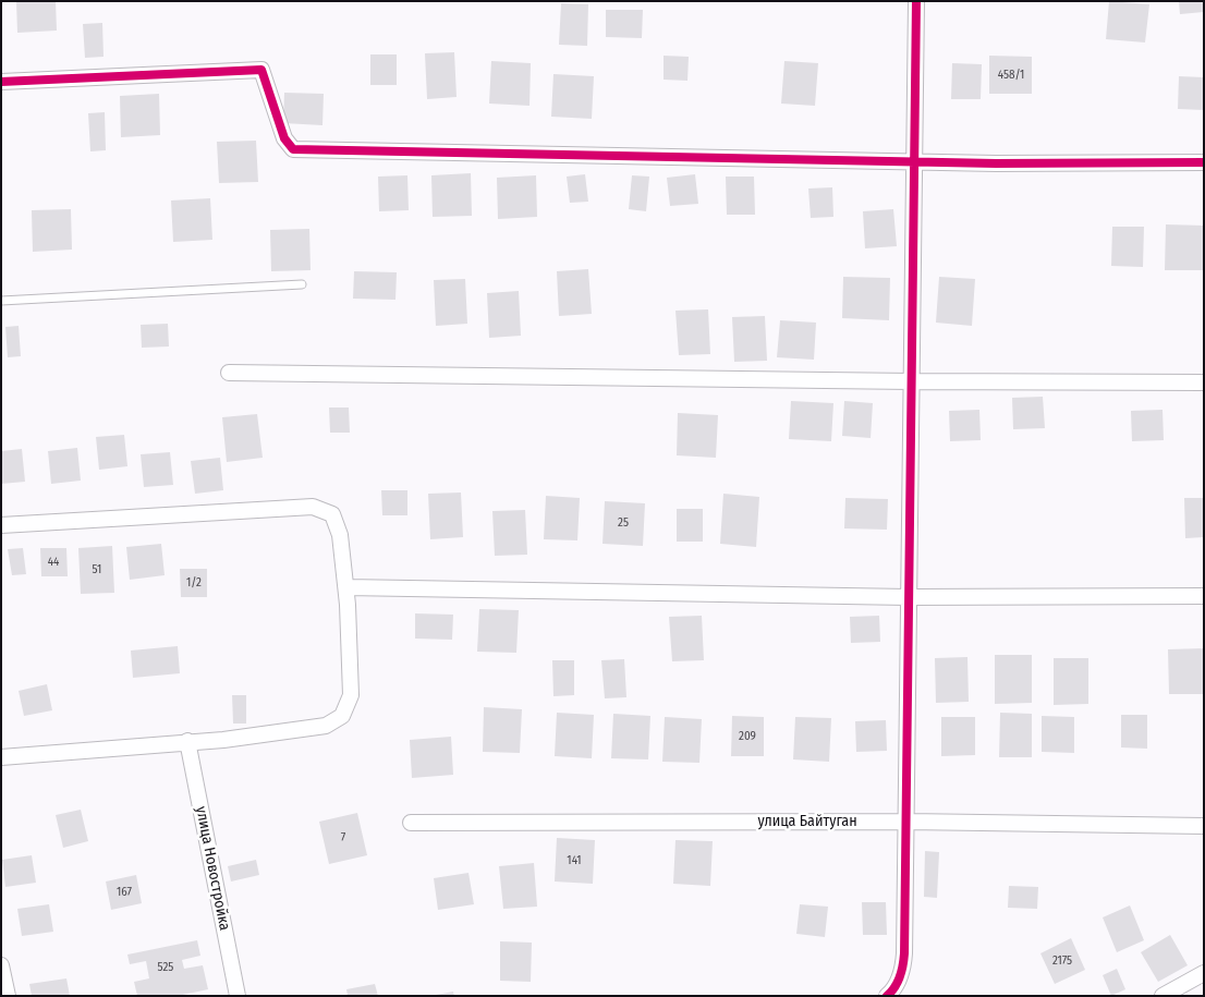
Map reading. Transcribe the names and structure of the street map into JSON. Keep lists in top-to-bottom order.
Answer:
{
  "streets": {
    "street": ["улица Байтуган", "улица Новостройка"]
  },
  "house_numbers": [
    "458/1",
    "25",
    "44",
    "51",
    "1/2",
    "209",
    "7",
    "141",
    "167",
    "2175",
    "525"
  ]
}
